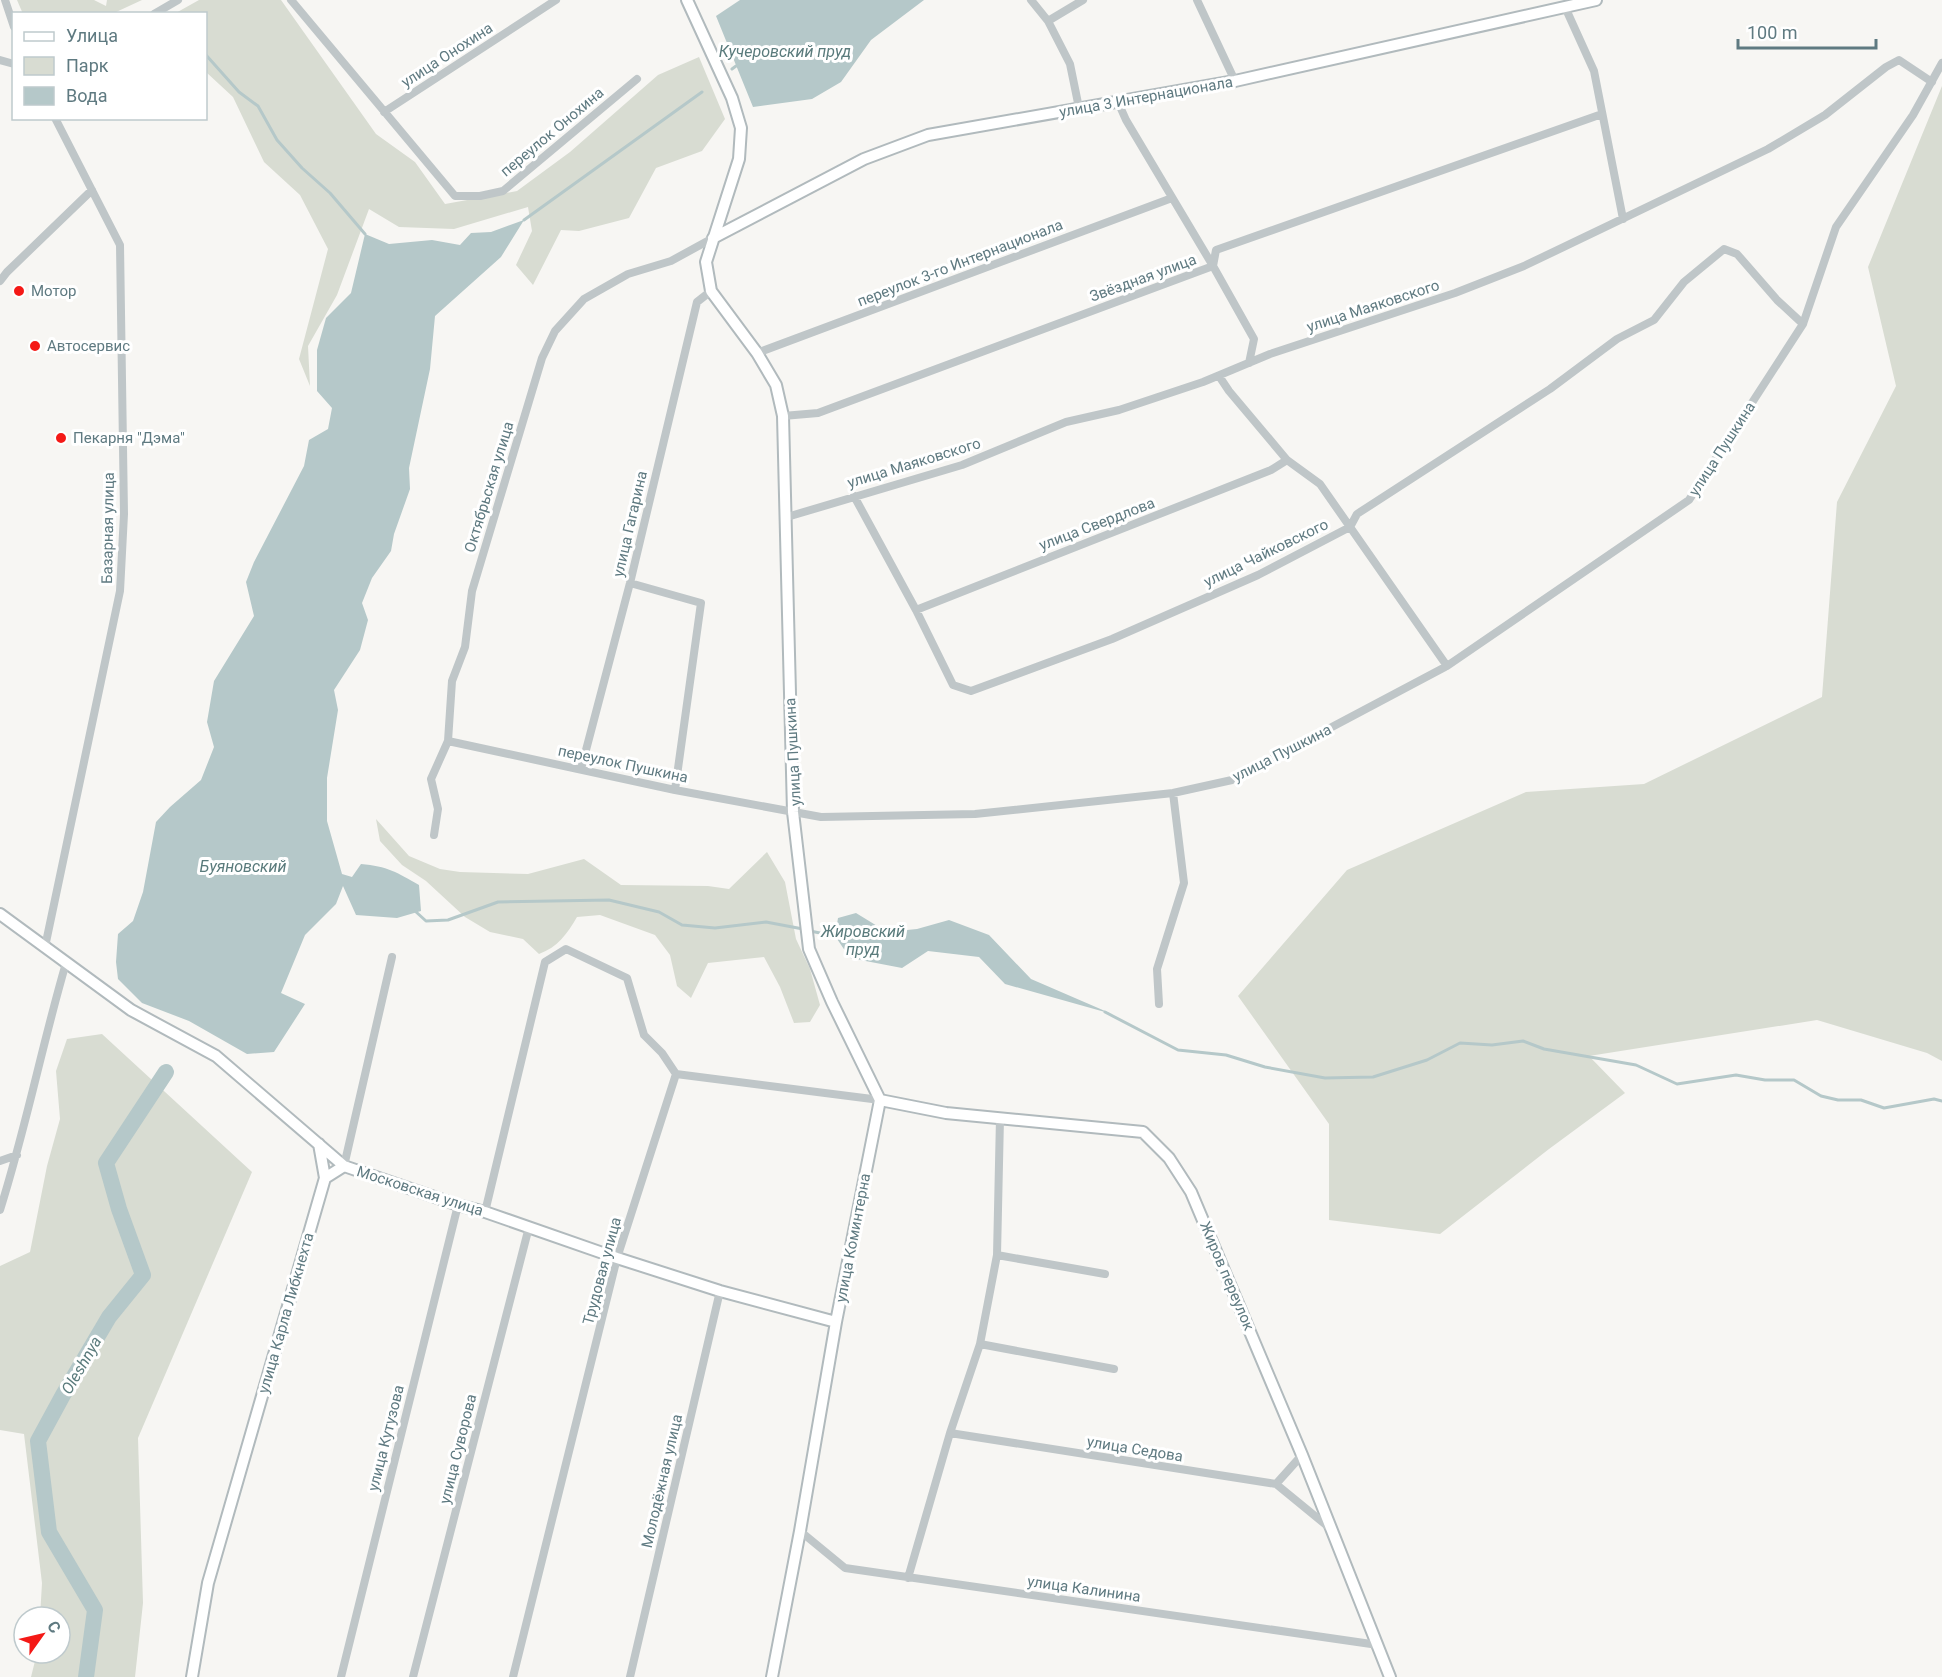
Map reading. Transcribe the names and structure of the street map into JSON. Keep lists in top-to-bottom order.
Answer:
{
  "streets": {
    "street": [
      "улица Онохина",
      "улица 3 Интернационала",
      "переулок Онохина",
      "переулок 3-го Интернационала",
      "Звёздная улица",
      "улица Маяковского",
      "улица Пушкина",
      "Октябрьская улица",
      "улица Гагарина",
      "улица Свердлова",
      "Базарная улица",
      "улица Чайковского",
      "переулок Пушкина",
      "Московская улица",
      "улица Коминтерна",
      "Трудовая улица",
      "Жиров переулок",
      "улица Карла Либкнехта",
      "улица Кутузова",
      "улица Суворова",
      "улица Седова",
      "Молодёжная улица",
      "улица Калинина"
    ]
  },
  "crossings": [
    ["улица Онохина", "переулок Онохина"],
    ["улица 3 Интернационала", "улица Пушкина"],
    ["улица 3 Интернационала", "Октябрьская улица"],
    ["переулок 3-го Интернационала", "улица Пушкина"],
    ["Звёздная улица", "улица Пушкина"],
    ["улица Маяковского", "улица Пушкина"],
    ["улица Маяковского", "улица Чайковского"],
    ["улица Пушкина", "Октябрьская улица"],
    ["улица Пушкина", "улица Гагарина"],
    ["улица Пушкина", "улица Чайковского"],
    ["улица Пушкина", "переулок Пушкина"],
    ["Октябрьская улица", "переулок Пушкина"],
    ["улица Гагарина", "переулок Пушкина"],
    ["улица Свердлова", "улица Чайковского"],
    ["Базарная улица", "Московская улица"],
    ["Московская улица", "улица Коминтерна"],
    ["Московская улица", "Трудовая улица"],
    ["Московская улица", "улица Кутузова"],
    ["Московская улица", "улица Суворова"],
    ["Московская улица", "Молодёжная улица"],
    ["улица Коминтерна", "Жиров переулок"],
    ["улица Коминтерна", "улица Калинина"],
    ["Жиров переулок", "улица Калинина"]
  ],
  "water": [
    "Кучеровский пруд",
    "Буяновский",
    "Жировский пруд",
    "Oleshnya"
  ],
  "places": ["Мотор", "Автосервис", "Пекарня \"Дэма\""],
  "legend": ["Улица", "Парк", "Вода"],
  "scale_bar": "100 m",
  "north": "top right"
}
